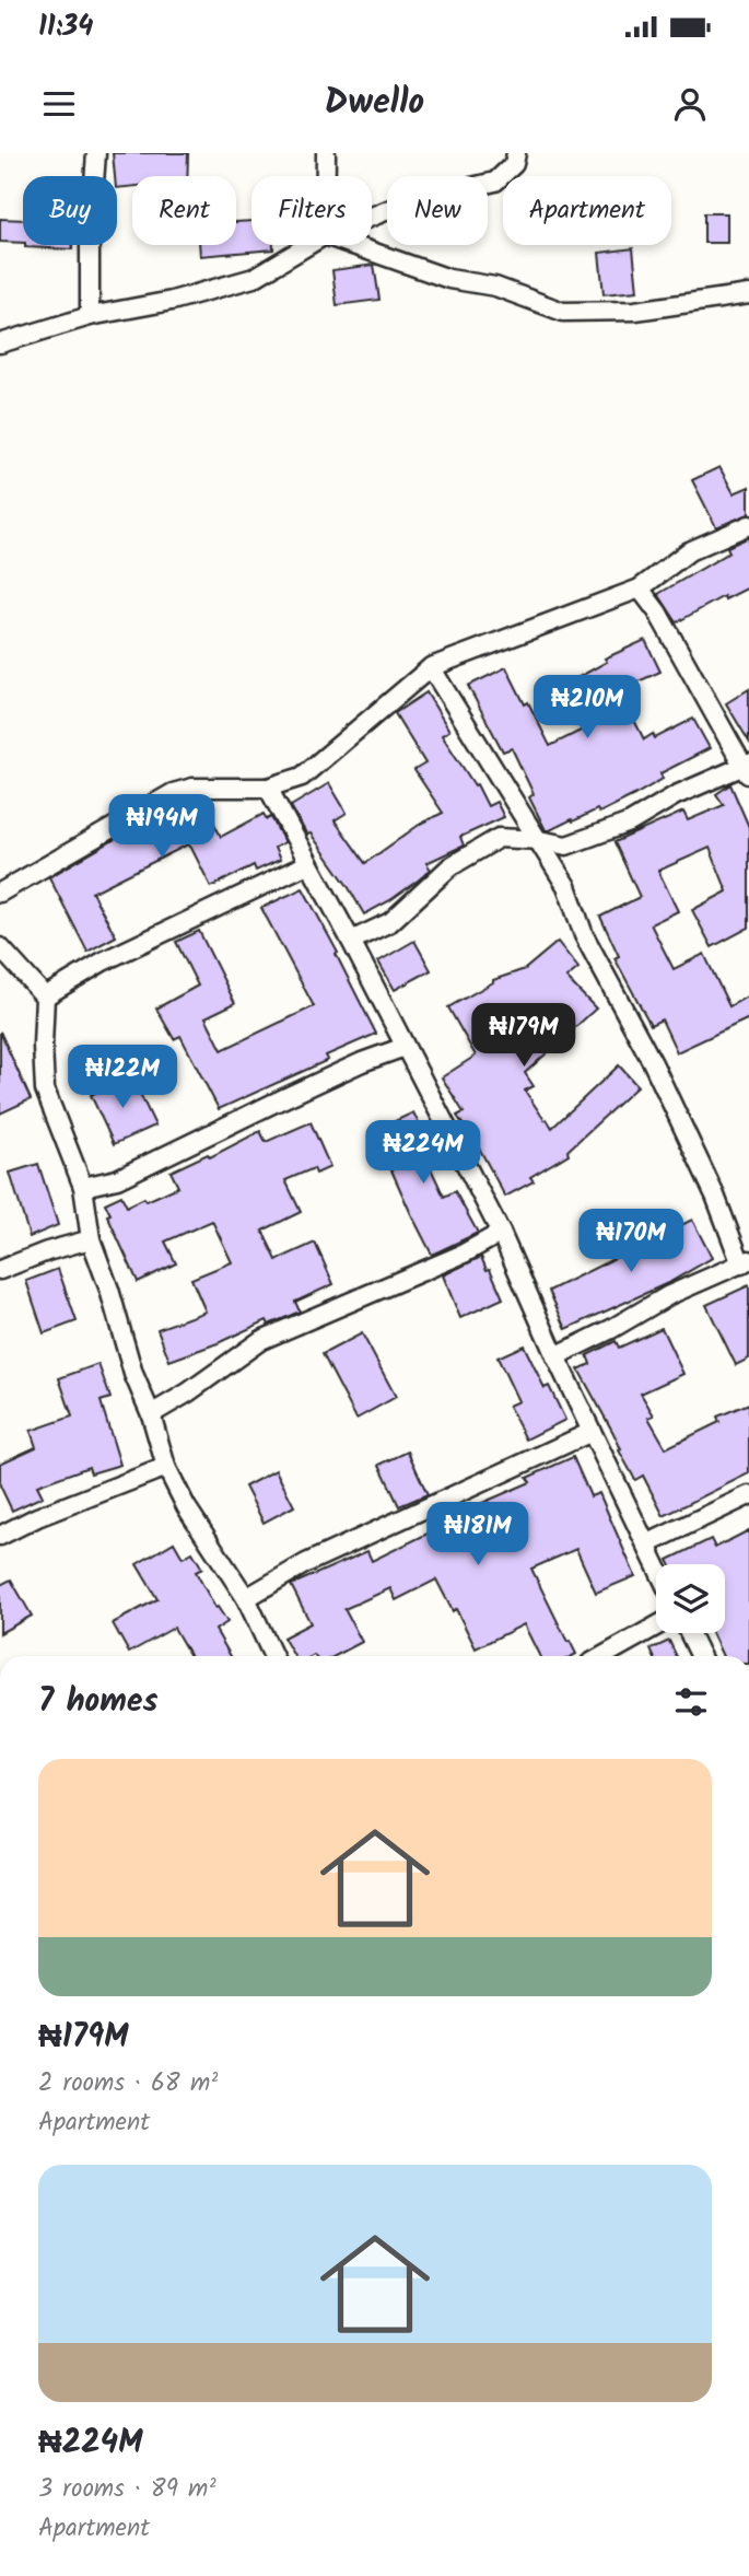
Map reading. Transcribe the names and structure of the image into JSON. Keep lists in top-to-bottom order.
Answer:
{
  "page": {
    "status": "11:34",
    "header": "Dwello",
    "chip": [
      "Buy",
      "Rent",
      "Filters",
      "New",
      "Apartment"
    ],
    "price": [
      "₦210M",
      "₦194M",
      "₦179M",
      "₦122M",
      "₦224M",
      "₦170M",
      "₦181M"
    ],
    "heading": "7 homes",
    "list": [
      {
        "name": "₦179M",
        "note": "2 rooms · 68 m² · Apartment"
      },
      {
        "name": "₦224M",
        "note": "3 rooms · 89 m² · Apartment"
      }
    ]
  }
}
